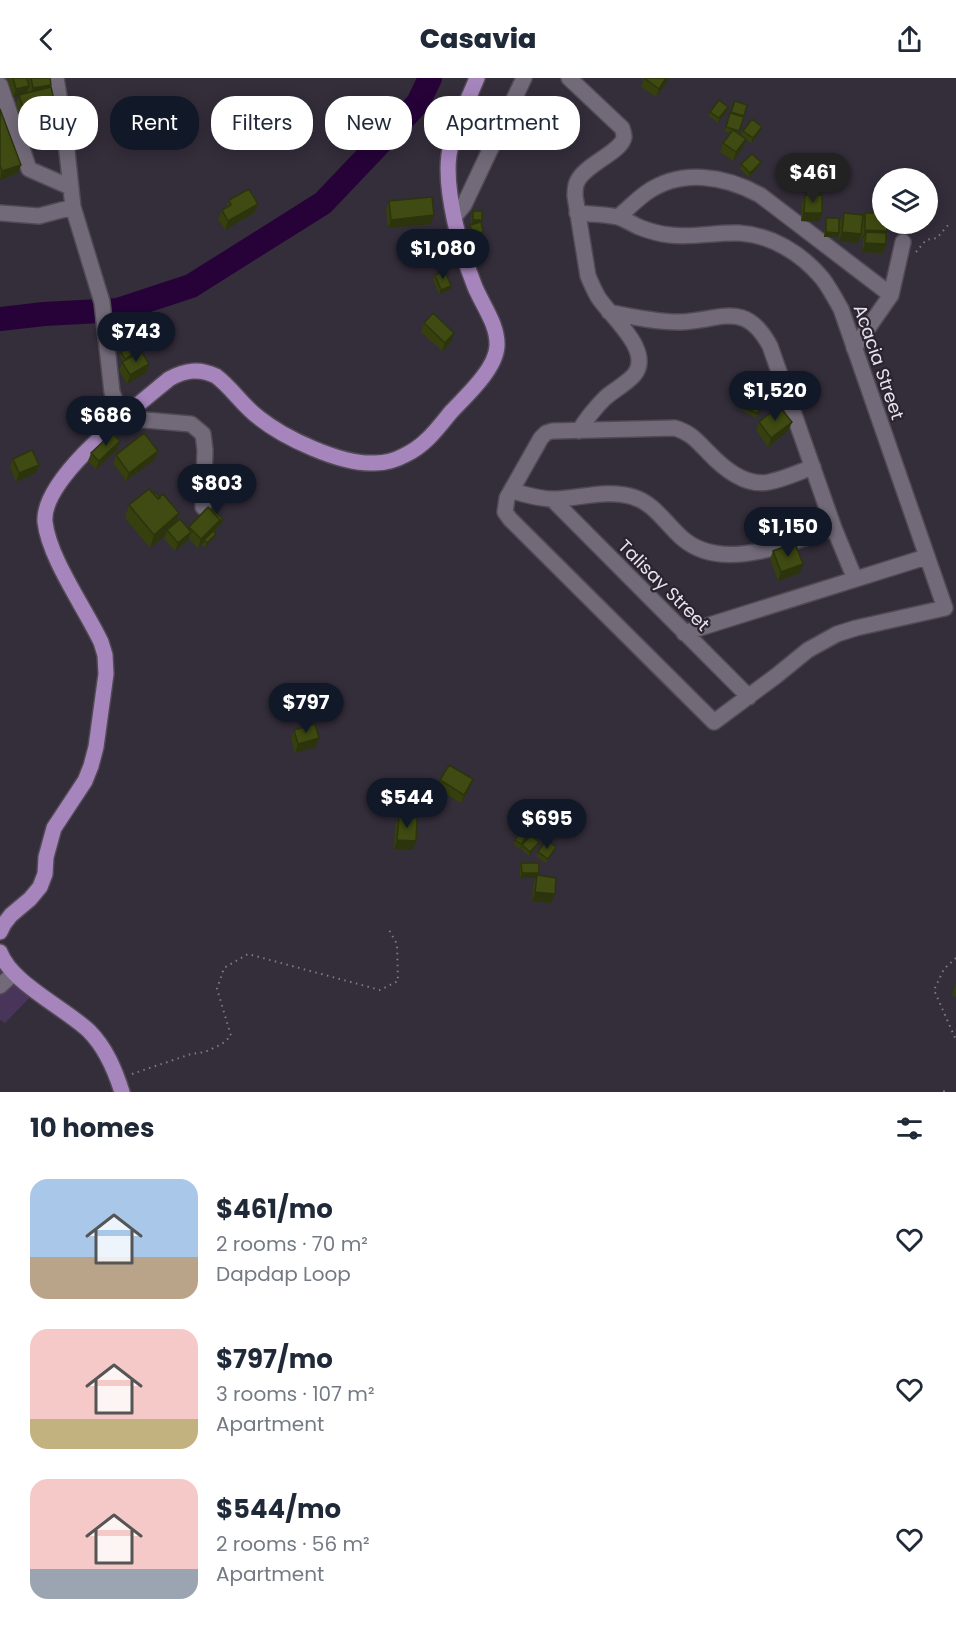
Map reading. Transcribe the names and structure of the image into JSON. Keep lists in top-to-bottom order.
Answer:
{
  "streets": {
    "street": ["Acacia Street", "Talisay Street"]
  },
  "crossings": [
    ["Acacia Street", "Talisay Street"]
  ],
  "page": {
    "header": "Casavia",
    "chip": [
      "Buy",
      "Rent",
      "Filters",
      "New",
      "Apartment"
    ],
    "price": [
      "$461",
      "$1,080",
      "$743",
      "$1,520",
      "$686",
      "$803",
      "$1,150",
      "$797",
      "$544",
      "$695"
    ],
    "heading": "10 homes",
    "list": [
      {
        "name": "$461/mo",
        "note": "2 rooms · 70 m² · Dapdap Loop"
      },
      {
        "name": "$797/mo",
        "note": "3 rooms · 107 m² · Apartment"
      },
      {
        "name": "$544/mo",
        "note": "2 rooms · 56 m² · Apartment"
      }
    ]
  }
}
